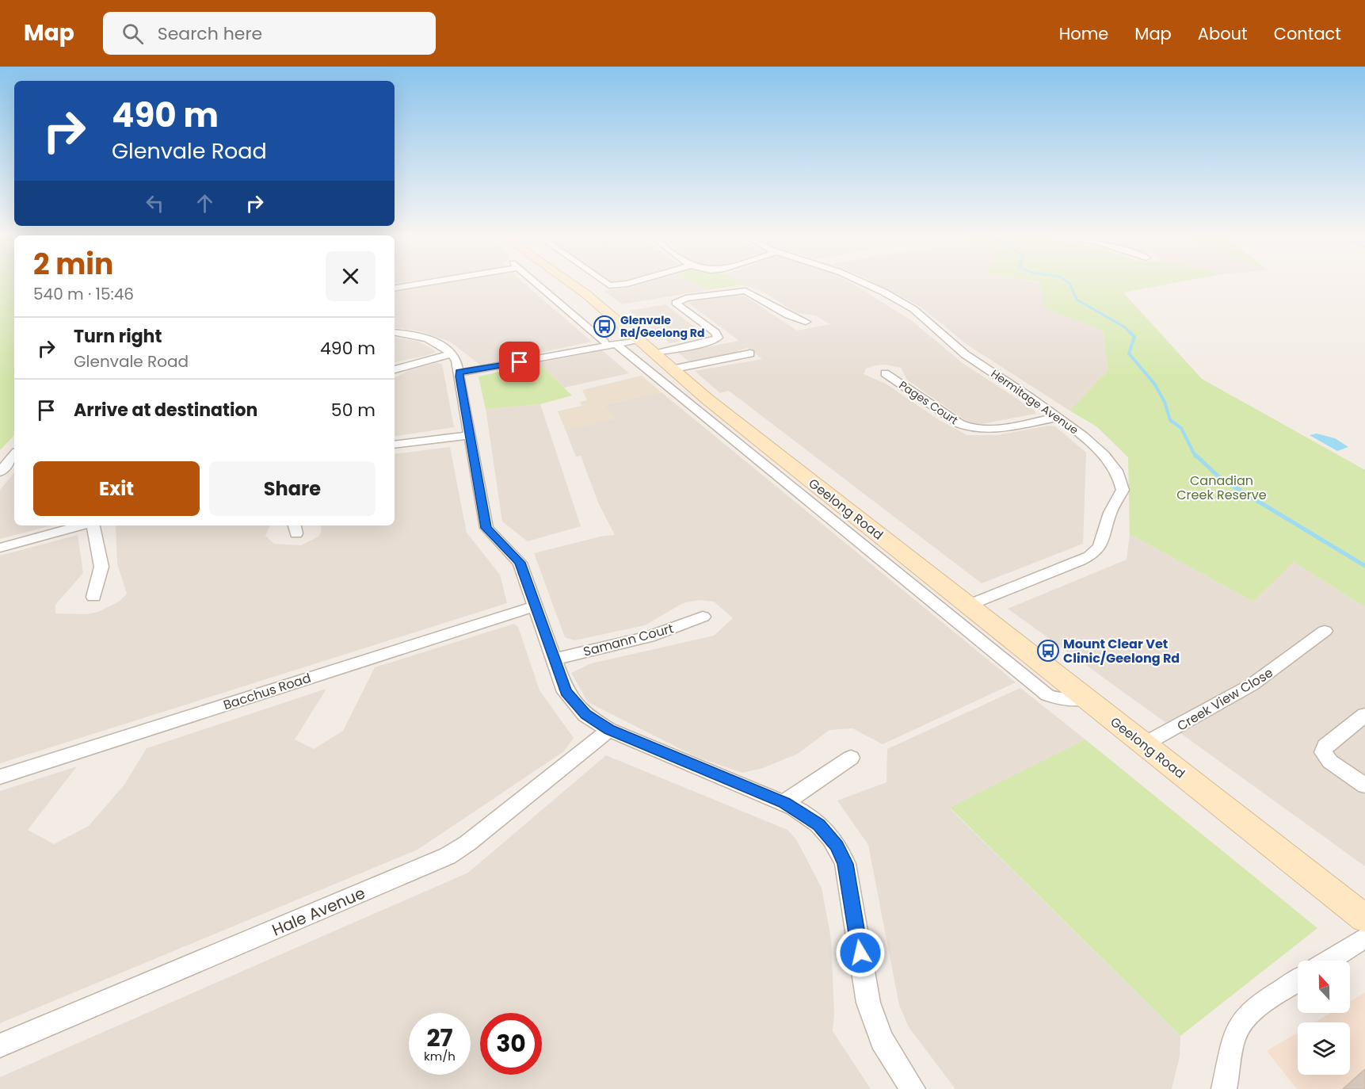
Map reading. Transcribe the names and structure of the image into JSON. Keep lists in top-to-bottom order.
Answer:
{
  "streets": {
    "main road": ["Geelong Road"],
    "street": [
      "Hermitage Avenue",
      "Pages Court",
      "Samann Court",
      "Bacchus Road",
      "Creek View Close",
      "Hale Avenue"
    ]
  },
  "crossings": [
    ["Hermitage Avenue", "Pages Court"],
    ["Hermitage Avenue", "Geelong Road"],
    ["Geelong Road", "Creek View Close"]
  ],
  "parks": ["Canadian Creek Reserve"],
  "places": {
    "bus stop": ["Glenvale Rd/Geelong Rd", "Mount Clear Vet Clinic/Geelong Rd"]
  },
  "north": "top",
  "page": {
    "header": "Map",
    "search": "Search here",
    "nav": [
      "Home",
      "Map",
      "About",
      "Contact"
    ],
    "turn": ["490 m", "Glenvale Road"],
    "heading": ["2 min", "540 m · 15:46"],
    "list": [
      {
        "name": "Turn right",
        "note": "Glenvale Road",
        "value": "490 m"
      },
      {
        "name": "Arrive at destination",
        "value": "50 m"
      }
    ],
    "buttons": ["Exit", "Share"],
    "speed": "27 km/h",
    "limit": "30"
  }
}
